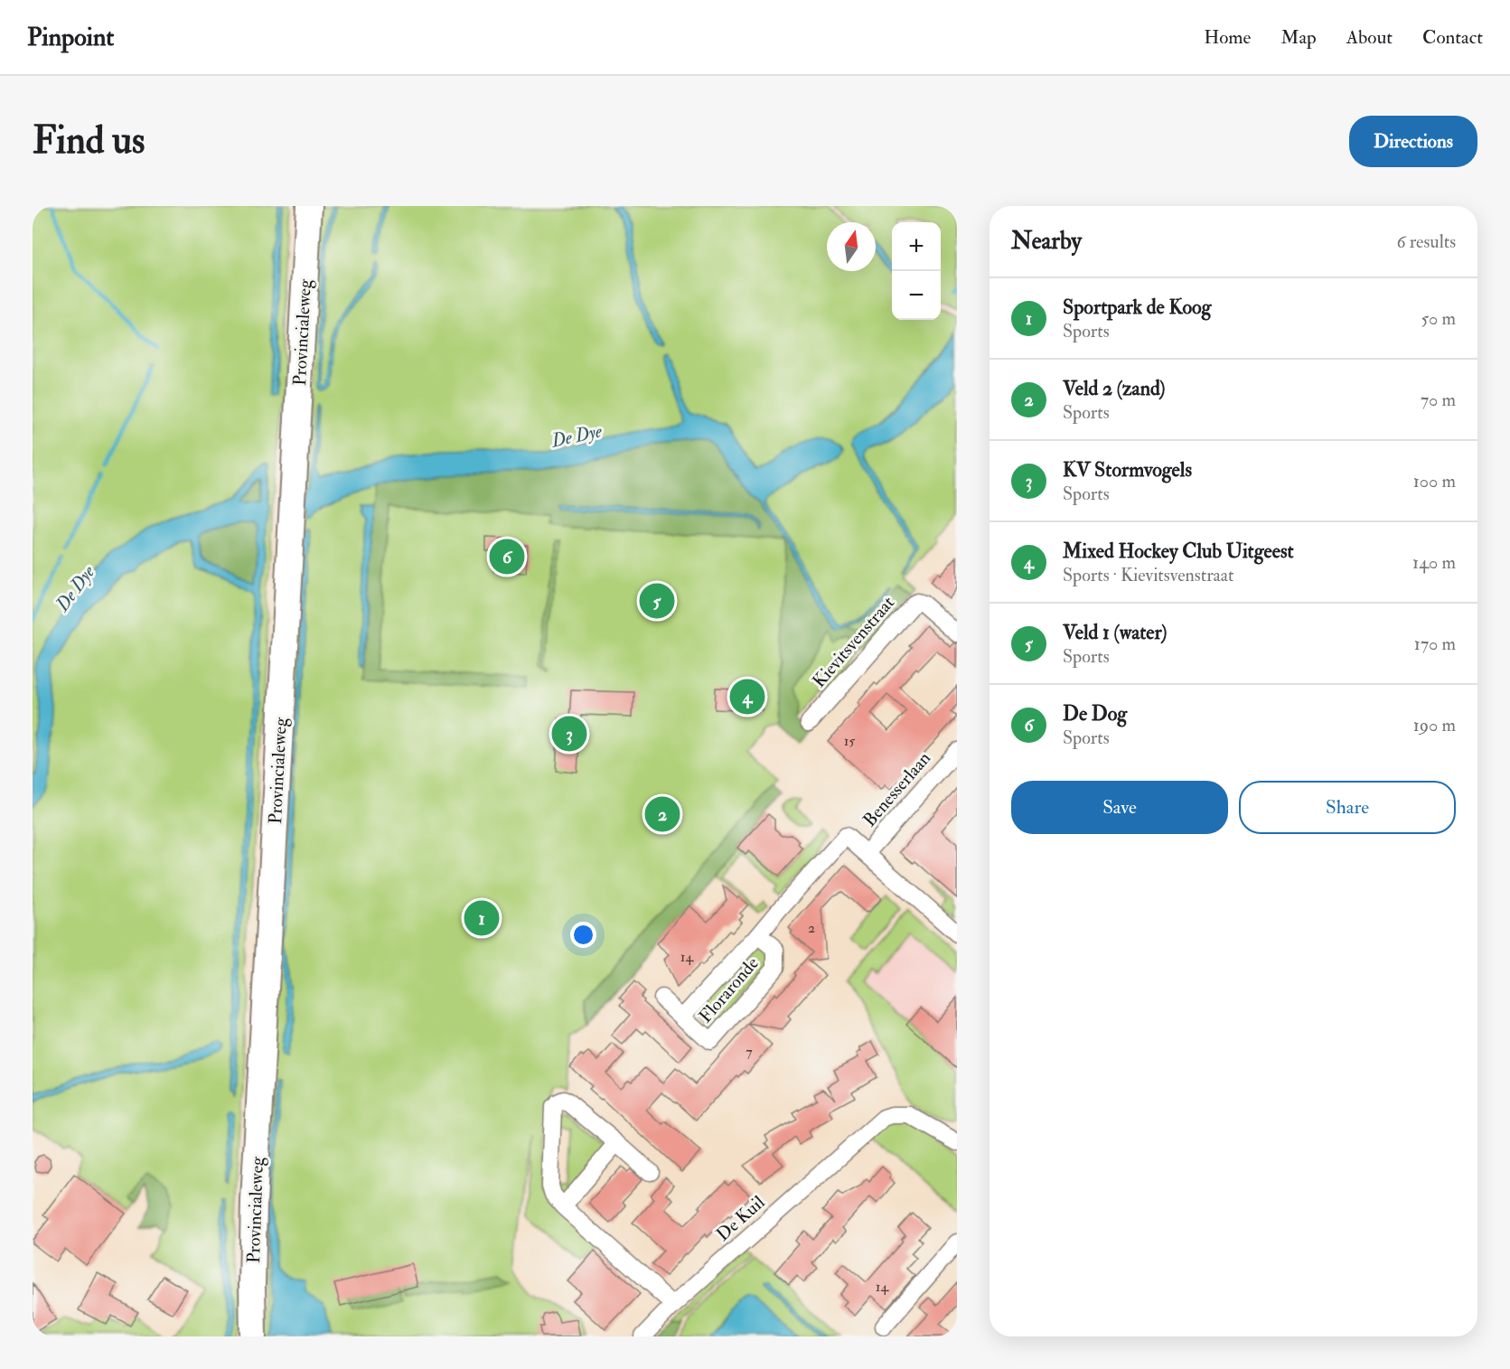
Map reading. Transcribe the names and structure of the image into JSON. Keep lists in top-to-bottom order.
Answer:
{
  "streets": {
    "main road": ["Provincialeweg"],
    "street": [
      "Kievitsvenstraat",
      "Benesserlaan",
      "Floraronde",
      "De Kuil"
    ]
  },
  "crossings": [
    ["Benesserlaan", "Floraronde"]
  ],
  "water": ["De Dye"],
  "house_numbers": [
    "15",
    "2",
    "14",
    "7",
    "14"
  ],
  "north": "top",
  "page": {
    "header": "Pinpoint",
    "nav": [
      "Home",
      "Map",
      "About",
      "Contact"
    ],
    "buttons": [
      "Directions",
      ["Save", "Share"]
    ],
    "title": "Find us",
    "heading": ["Nearby", "6 results"],
    "map_buttons": ["+", "−"],
    "list": [
      {
        "mark": "1",
        "name": "Sportpark de Koog",
        "note": "Sports",
        "value": "50 m"
      },
      {
        "mark": "2",
        "name": "Veld 2 (zand)",
        "note": "Sports",
        "value": "70 m"
      },
      {
        "mark": "3",
        "name": "KV Stormvogels",
        "note": "Sports",
        "value": "100 m"
      },
      {
        "mark": "4",
        "name": "Mixed Hockey Club Uitgeest",
        "note": "Sports · Kievitsvenstraat",
        "value": "140 m"
      },
      {
        "mark": "5",
        "name": "Veld 1 (water)",
        "note": "Sports",
        "value": "170 m"
      },
      {
        "mark": "6",
        "name": "De Dog",
        "note": "Sports",
        "value": "190 m"
      }
    ],
    "pins": [
      "6",
      "5",
      "4",
      "3",
      "2",
      "1"
    ]
  }
}
